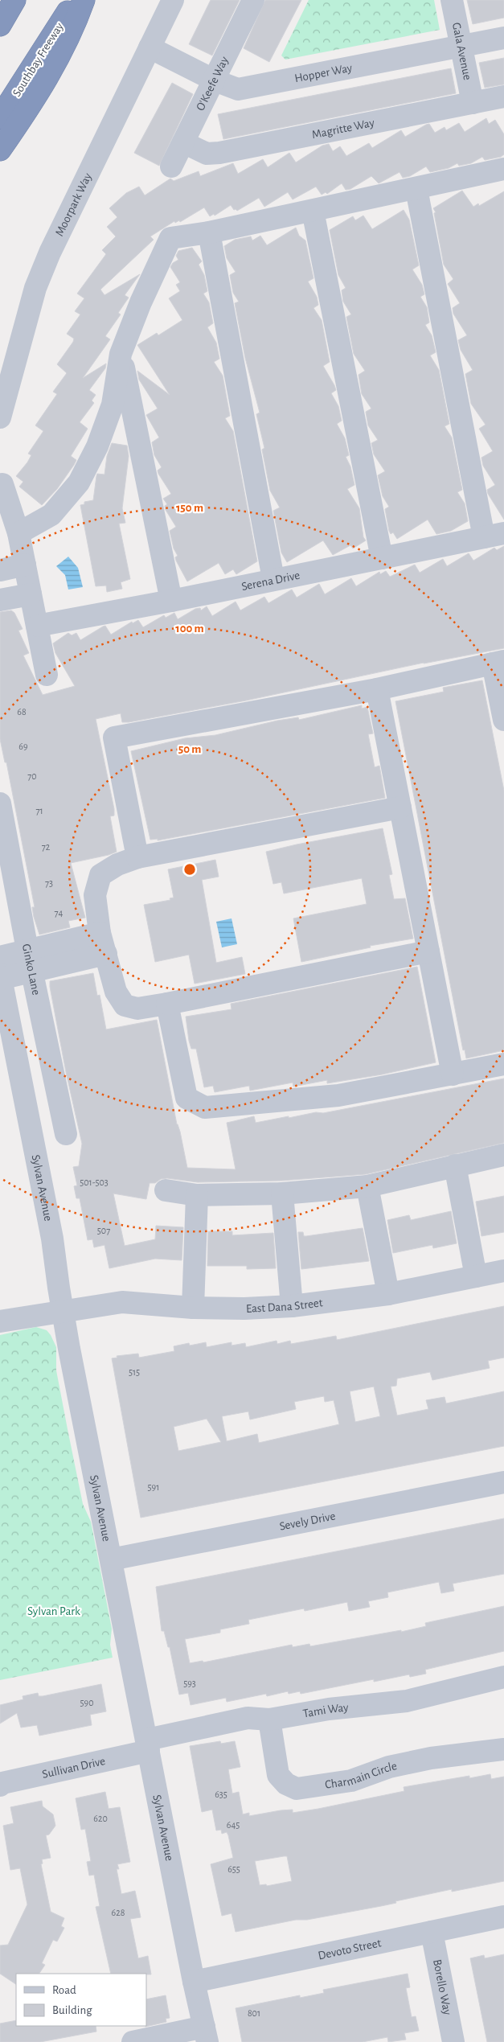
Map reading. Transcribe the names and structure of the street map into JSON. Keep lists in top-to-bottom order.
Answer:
{
  "streets": {
    "highway": ["Southbay Freeway"],
    "street": [
      "Gala Avenue",
      "Hopper Way",
      "O'Keefe Way",
      "Magritte Way",
      "Moorpark Way",
      "Serena Drive",
      "Ginko Lane",
      "Sylvan Avenue",
      "East Dana Street",
      "Sevely Drive",
      "Tami Way",
      "Sullivan Drive",
      "Charmain Circle",
      "Devoto Street",
      "Borello Way"
    ]
  },
  "crossings": [
    ["Gala Avenue", "Hopper Way"],
    ["Gala Avenue", "Magritte Way"],
    ["Hopper Way", "O'Keefe Way"],
    ["Hopper Way", "Moorpark Way"],
    ["O'Keefe Way", "Magritte Way"],
    ["Sylvan Avenue", "East Dana Street"],
    ["Sylvan Avenue", "Sevely Drive"],
    ["Sylvan Avenue", "Tami Way"],
    ["Sylvan Avenue", "Sullivan Drive"],
    ["Sylvan Avenue", "Devoto Street"],
    ["Tami Way", "Sullivan Drive"],
    ["Tami Way", "Charmain Circle"],
    ["Devoto Street", "Borello Way"]
  ],
  "parks": ["Sylvan Park"],
  "house_numbers": [
    "68",
    "69",
    "70",
    "71",
    "72",
    "73",
    "74",
    "501-503",
    "507",
    "515",
    "591",
    "593",
    "590",
    "635",
    "620",
    "645",
    "655",
    "628",
    "801"
  ],
  "legend": ["Road", "Building"],
  "rings": ["150 m", "100 m", "50 m"]
}
